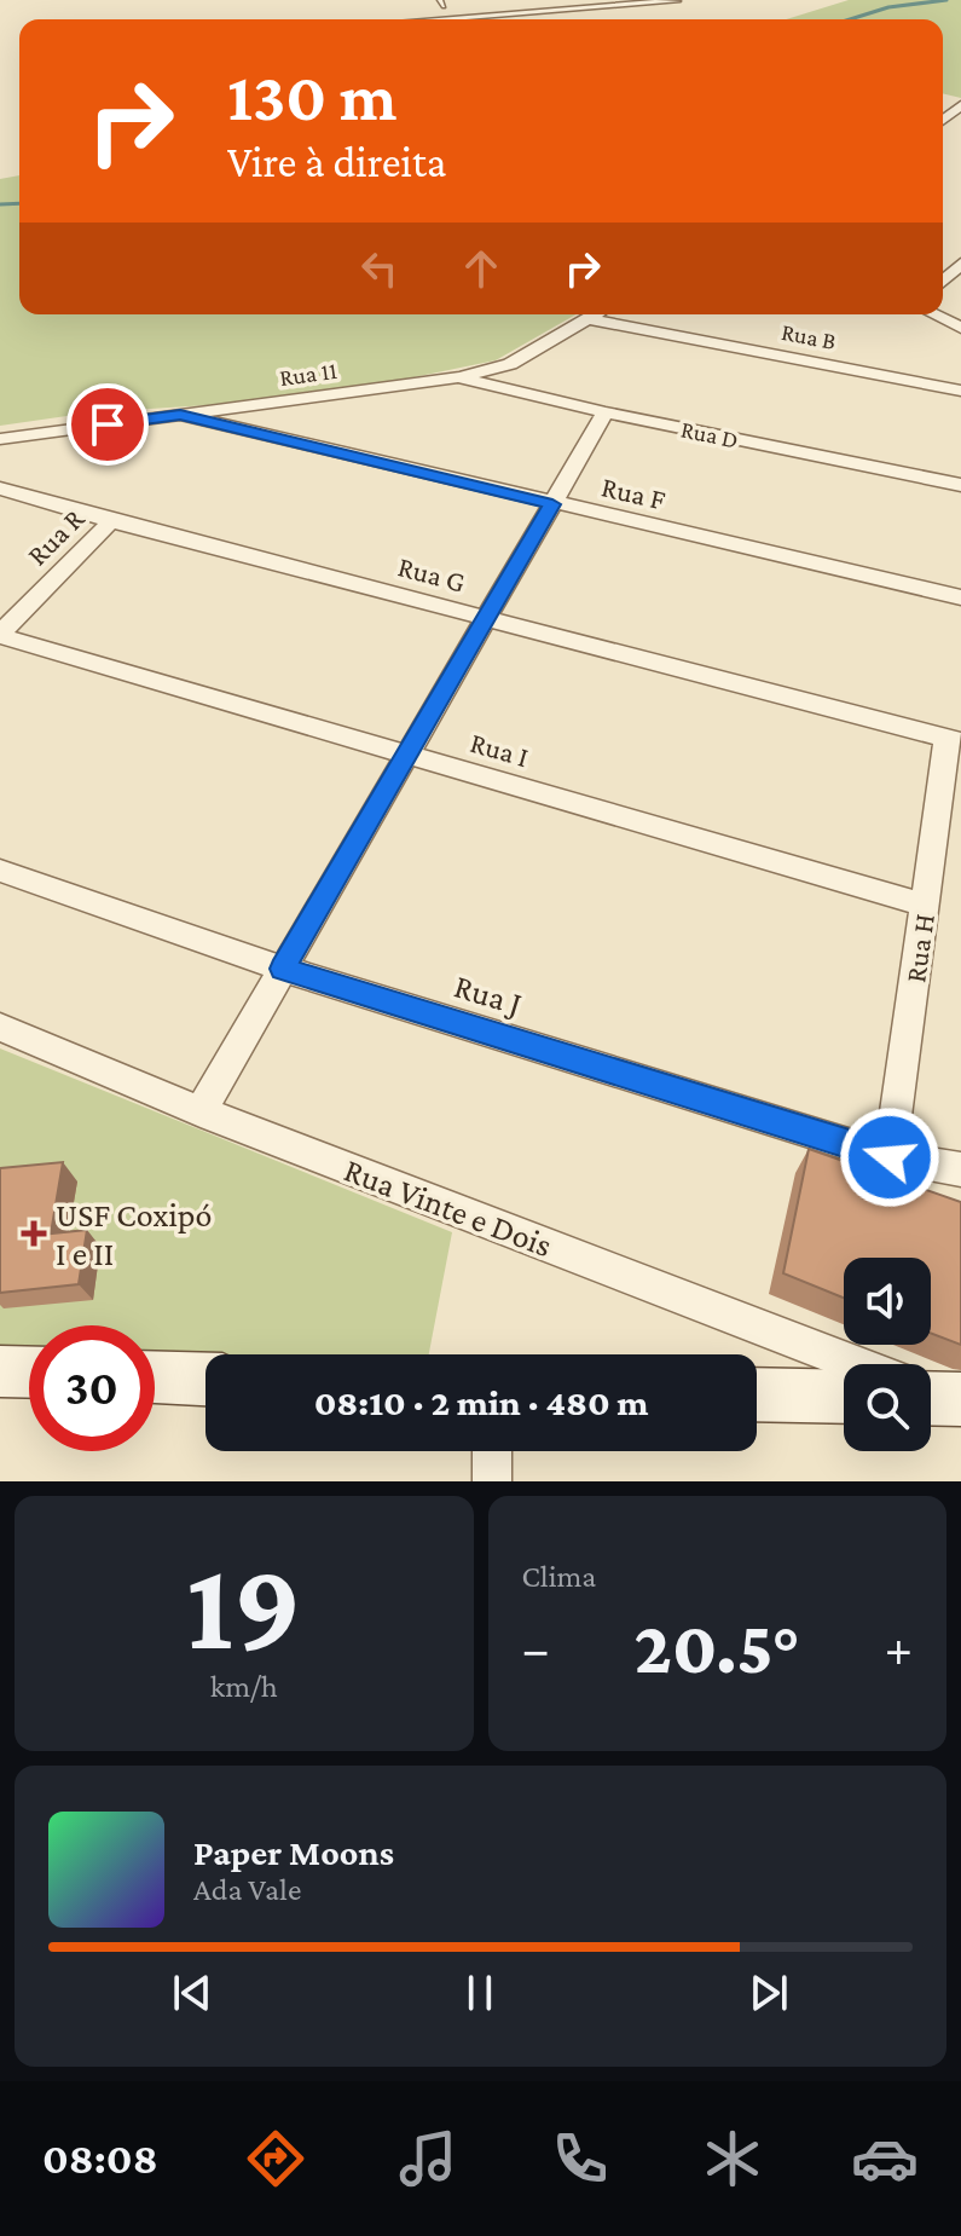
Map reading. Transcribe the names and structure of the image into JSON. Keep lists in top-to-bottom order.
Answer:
{
  "streets": {
    "street": [
      "Rua B",
      "Rua 11",
      "Rua D",
      "Rua F",
      "Rua R",
      "Rua G",
      "Rua I",
      "Rua H",
      "Rua J",
      "Rua Vinte e Dois"
    ]
  },
  "crossings": [
    ["Rua B", "Rua 11"],
    ["Rua 11", "Rua D"],
    ["Rua 11", "Rua F"],
    ["Rua R", "Rua G"],
    ["Rua R", "Rua I"],
    ["Rua G", "Rua H"],
    ["Rua I", "Rua H"],
    ["Rua H", "Rua J"]
  ],
  "places": {
    "health": ["USF Coxipó I e II"]
  },
  "page": {
    "turn": ["130 m", "Vire à direita"],
    "limit": "30",
    "trip": "08:10 · 2 min · 480 m",
    "tile": [
      ["19", "km/h"],
      "Clima"
    ],
    "heat": ["−", "20.5°", "+"],
    "song": ["Paper Moons", "Ada Vale"],
    "tabs": "08:08"
  }
}
